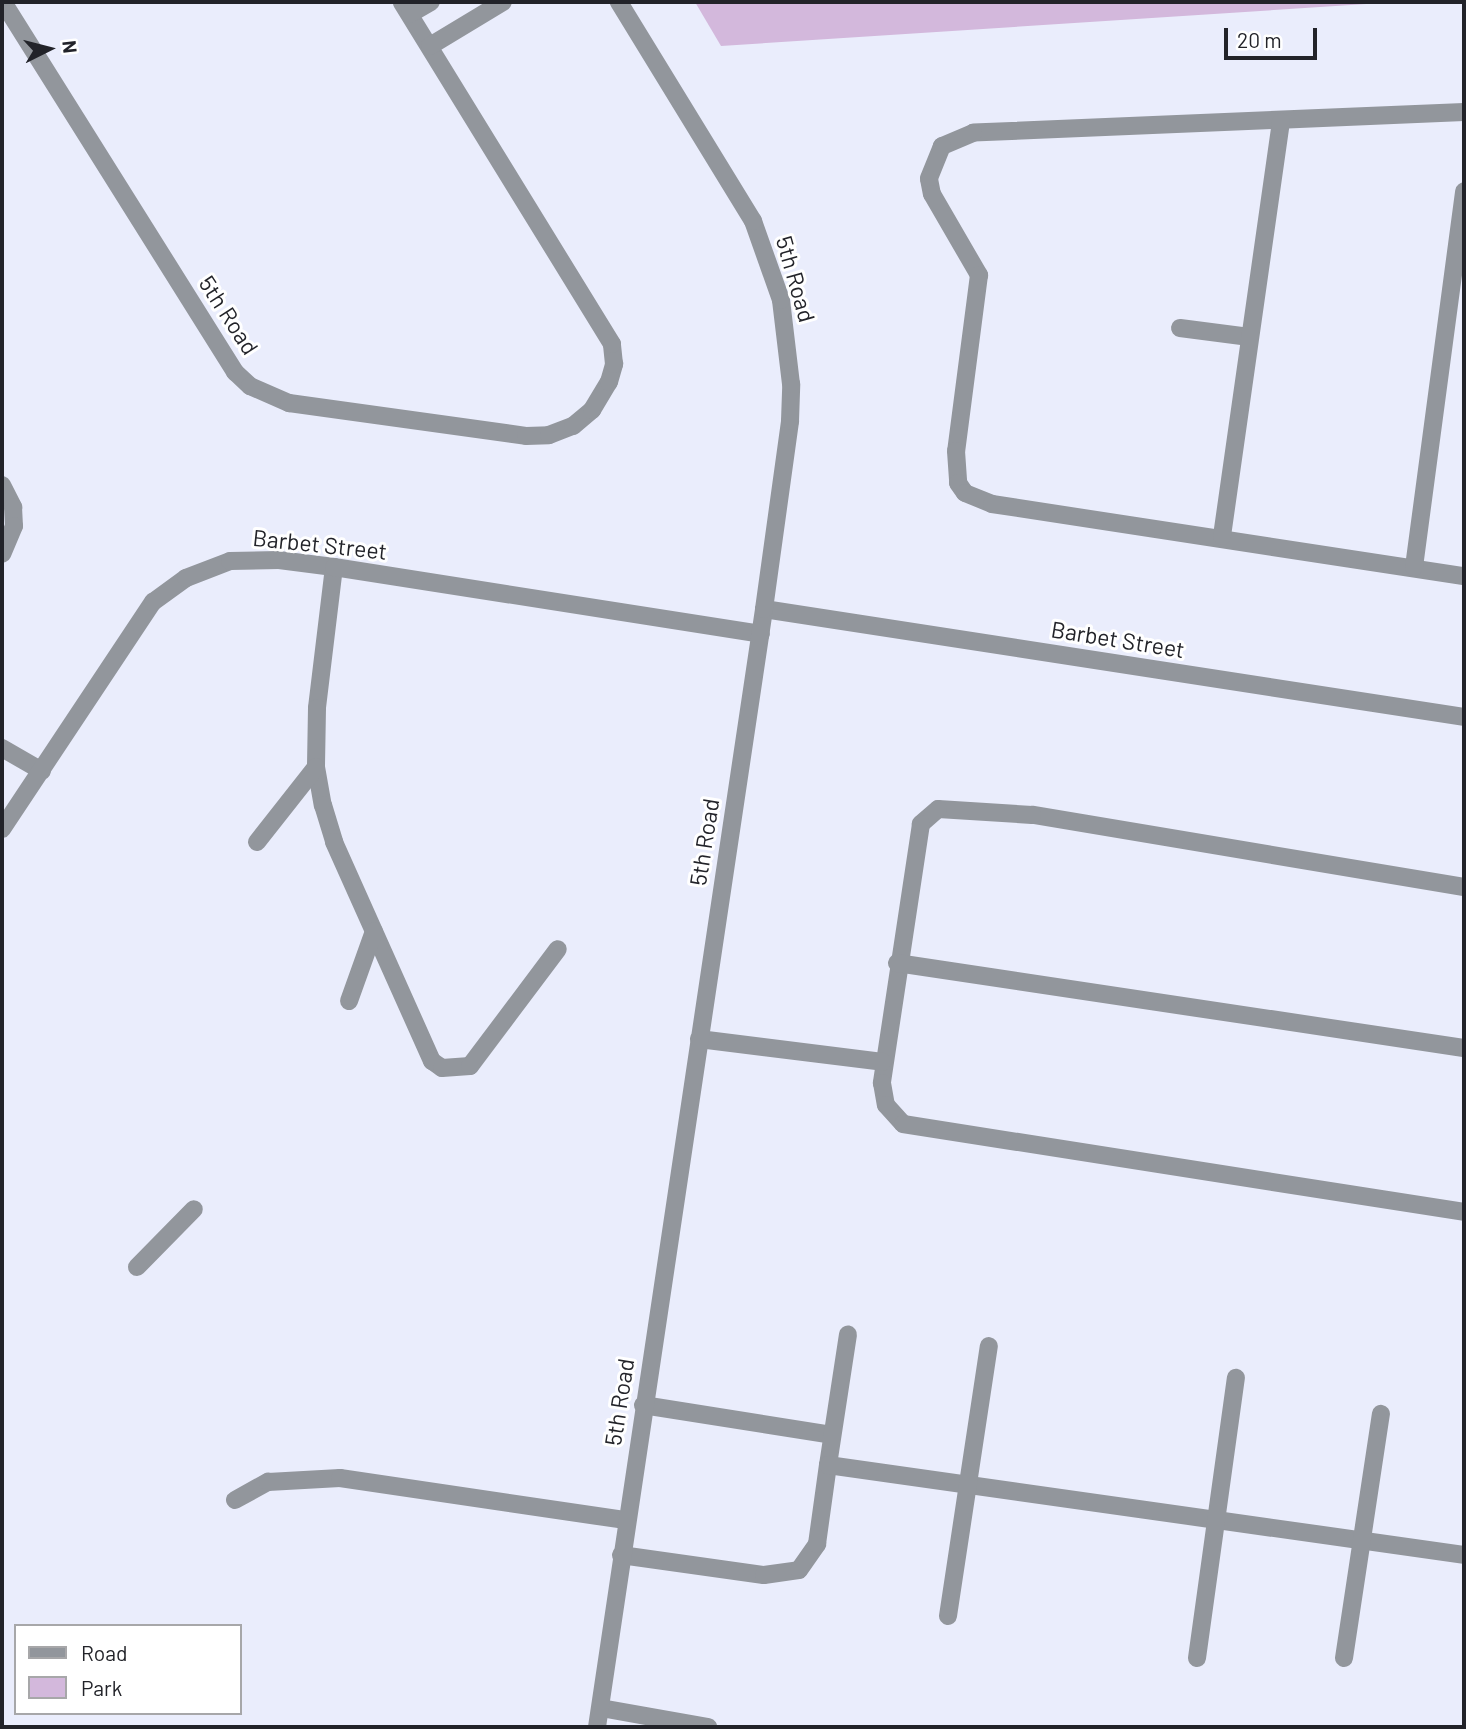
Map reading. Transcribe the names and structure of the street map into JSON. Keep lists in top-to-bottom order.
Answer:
{
  "streets": {
    "street": ["5th Road", "Barbet Street"]
  },
  "crossings": [
    ["5th Road", "Barbet Street"]
  ],
  "legend": ["Road", "Park"],
  "scale_bar": "20 m",
  "north": "right"
}
